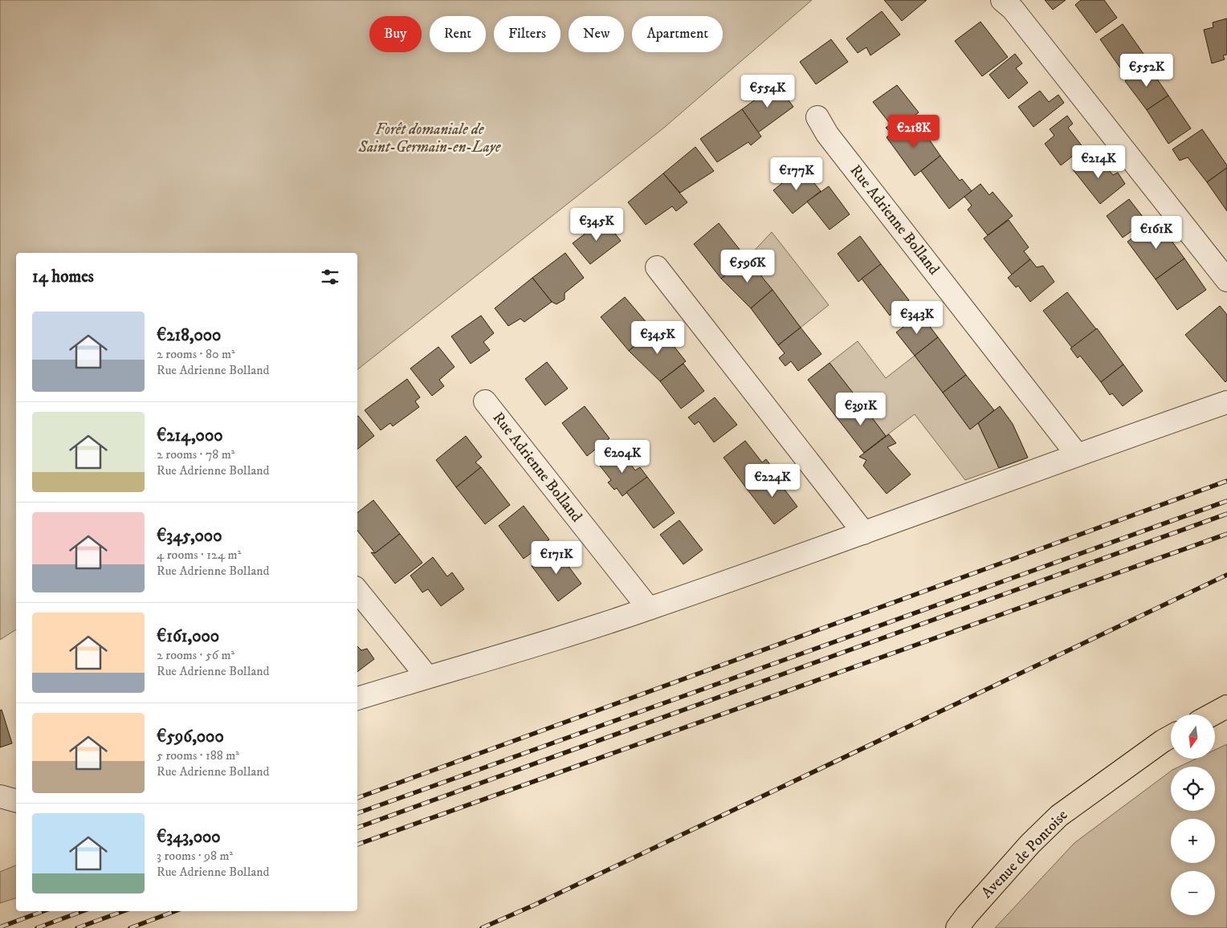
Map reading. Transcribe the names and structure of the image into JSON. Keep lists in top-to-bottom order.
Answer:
{
  "streets": {
    "main road": ["Avenue de Pontoise"],
    "street": ["Rue Adrienne Bolland"]
  },
  "parks": ["Forêt domaniale de Saint-Germain-en-Laye"],
  "north": "bottom",
  "page": {
    "chip": [
      "Buy",
      "Rent",
      "Filters",
      "New",
      "Apartment"
    ],
    "price": [
      "€552K",
      "€554K",
      "€218K",
      "€214K",
      "€177K",
      "€345K",
      "€161K",
      "€596K",
      "€343K",
      "€345K",
      "€391K",
      "€204K",
      "€224K",
      "€171K"
    ],
    "heading": "14 homes",
    "list": [
      {
        "name": "€218,000",
        "note": "2 rooms · 80 m² · Rue Adrienne Bolland"
      },
      {
        "name": "€214,000",
        "note": "2 rooms · 78 m² · Rue Adrienne Bolland"
      },
      {
        "name": "€345,000",
        "note": "4 rooms · 124 m² · Rue Adrienne Bolland"
      },
      {
        "name": "€161,000",
        "note": "2 rooms · 56 m² · Rue Adrienne Bolland"
      },
      {
        "name": "€596,000",
        "note": "5 rooms · 188 m² · Rue Adrienne Bolland"
      },
      {
        "name": "€343,000",
        "note": "3 rooms · 98 m² · Rue Adrienne Bolland"
      }
    ],
    "map_buttons": ["+", "−"]
  }
}
